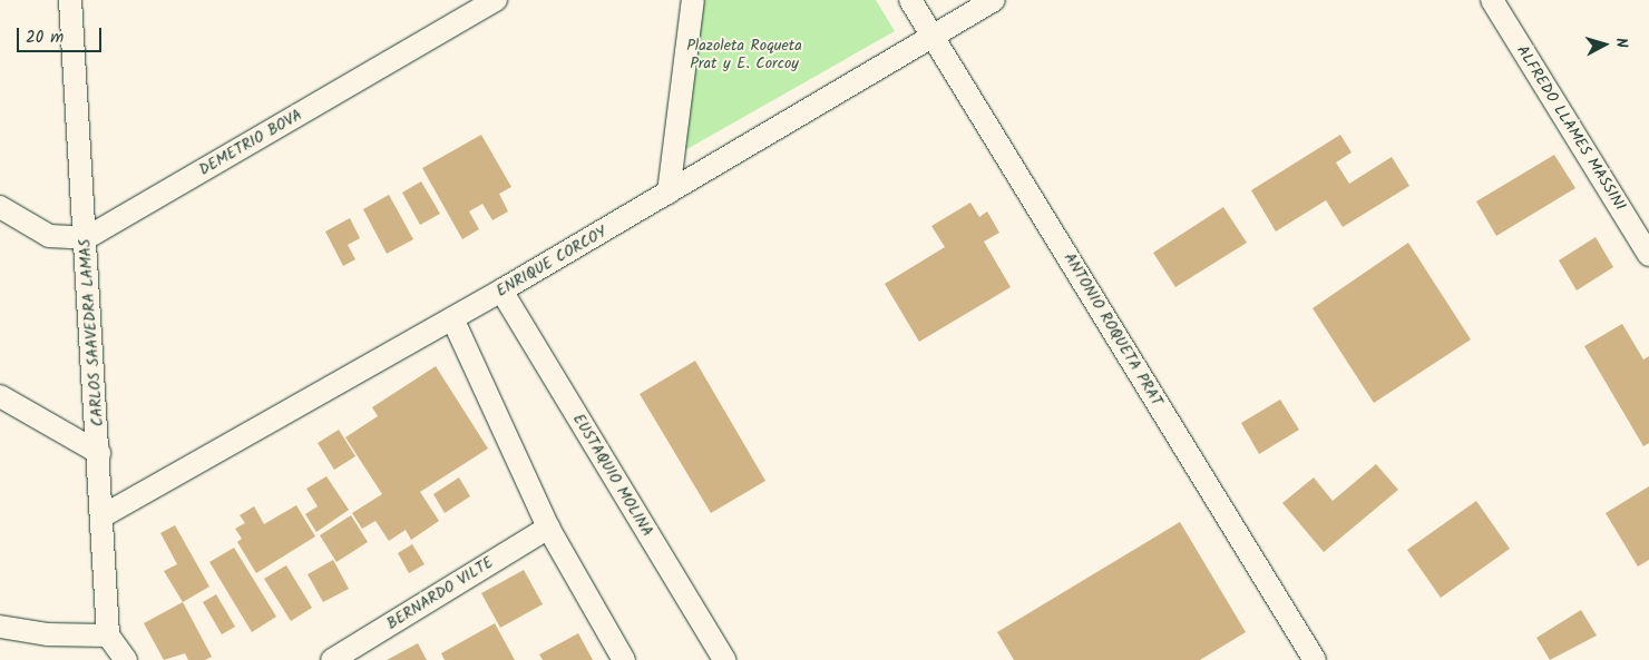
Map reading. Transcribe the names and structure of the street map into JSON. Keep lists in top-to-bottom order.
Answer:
{
  "streets": {
    "street": [
      "ALFREDO LLAMES MASSINI",
      "DEMETRIO BOVA",
      "ENRIQUE CORCOY",
      "ANTONIO ROQUETA PRAT",
      "CARLOS SAAVEDRA LAMAS",
      "EUSTAQUIO MOLINA",
      "BERNARDO VILTE"
    ]
  },
  "crossings": [
    ["DEMETRIO BOVA", "CARLOS SAAVEDRA LAMAS"],
    ["ENRIQUE CORCOY", "ANTONIO ROQUETA PRAT"],
    ["ENRIQUE CORCOY", "CARLOS SAAVEDRA LAMAS"],
    ["ENRIQUE CORCOY", "EUSTAQUIO MOLINA"]
  ],
  "parks": ["Plazoleta Roqueta Prat y E. Corcoy"],
  "scale_bar": "20 m",
  "north": "right"
}
